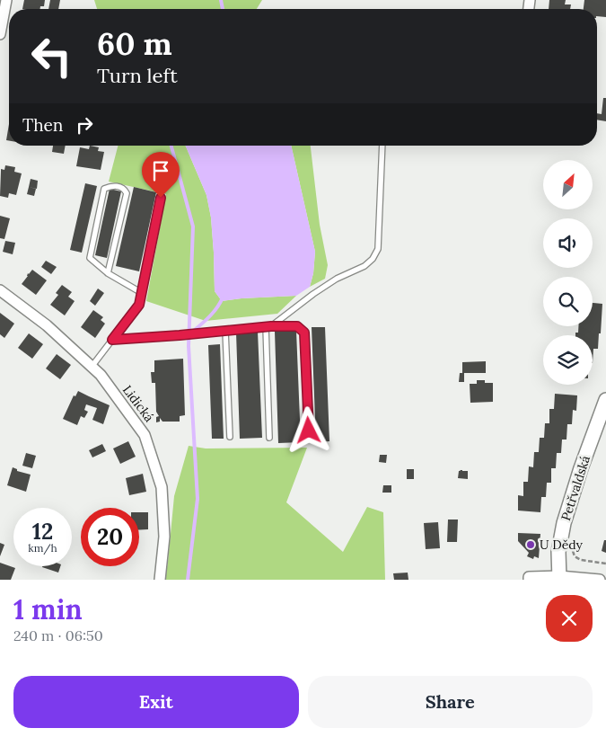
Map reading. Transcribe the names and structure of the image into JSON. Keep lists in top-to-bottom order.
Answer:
{
  "streets": {
    "street": ["Lidická", "Petřvaldská"]
  },
  "places": ["U Dědy"],
  "north": "top right",
  "page": {
    "turn": ["60 m", "Turn left"],
    "then": "Then",
    "speed": "12 km/h",
    "limit": "20",
    "heading": ["1 min", "240 m · 06:50"],
    "buttons": ["Exit", "Share"]
  }
}
